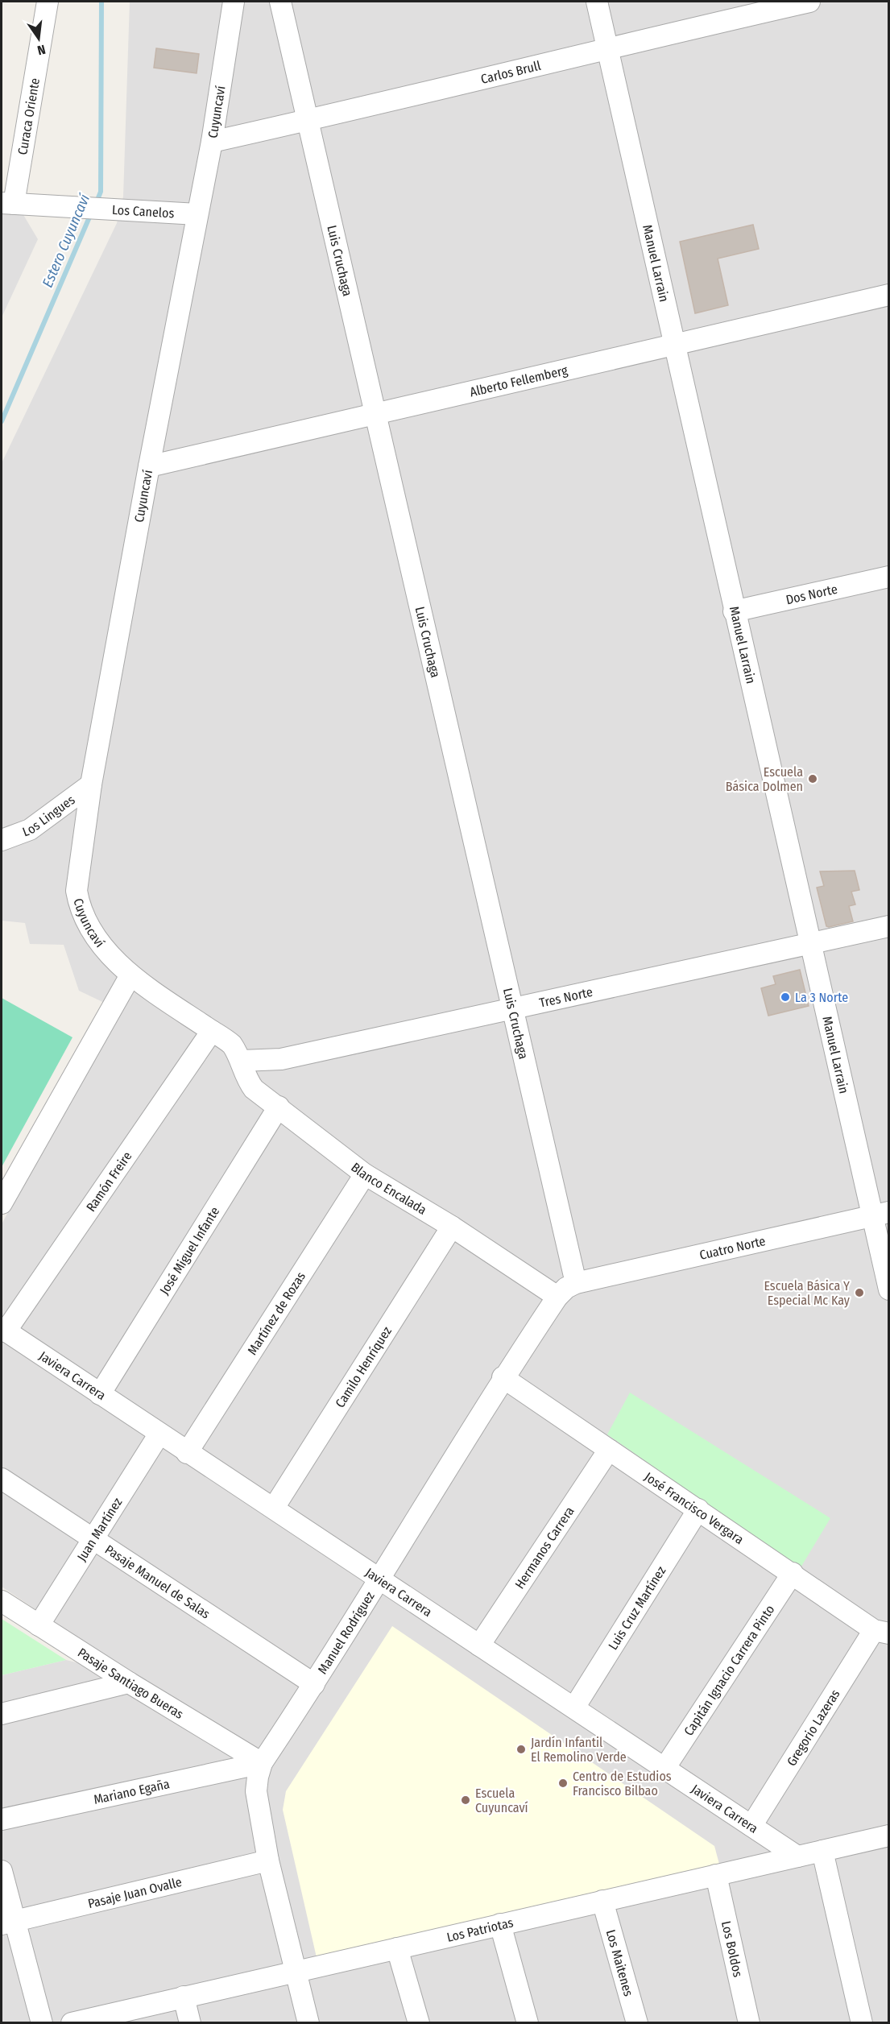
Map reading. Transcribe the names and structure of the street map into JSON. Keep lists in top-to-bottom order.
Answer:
{
  "streets": {
    "street": [
      "Carlos Brull",
      "Cuyuncaví",
      "Curaca Oriente",
      "Los Canelos",
      "Luis Cruchaga",
      "Manuel Larrain",
      "Alberto Fellemberg",
      "Dos Norte",
      "Los Lingues",
      "Tres Norte",
      "Ramón Freire",
      "Blanco Encalada",
      "Cuatro Norte",
      "José Miguel Infante",
      "Martínez de Rozas",
      "Camilo Henríquez",
      "Javiera Carrera",
      "José Francisco Vergara",
      "Juan Martínez",
      "Hermanos Carrera",
      "Pasaje Manuel de Salas",
      "Luis Cruz Martínez",
      "Manuel Rodríguez",
      "Capitán Ignacio Carrera Pinto",
      "Pasaje Santiago Bueras",
      "Gregorio Lazeras",
      "Mariano Egaña",
      "Pasaje Juan Ovalle",
      "Los Patriotas",
      "Los Boldos",
      "Los Maitenes"
    ]
  },
  "crossings": [
    ["Carlos Brull", "Cuyuncaví"],
    ["Carlos Brull", "Luis Cruchaga"],
    ["Carlos Brull", "Manuel Larrain"],
    ["Cuyuncaví", "Los Canelos"],
    ["Cuyuncaví", "Alberto Fellemberg"],
    ["Cuyuncaví", "Los Lingues"],
    ["Cuyuncaví", "Tres Norte"],
    ["Cuyuncaví", "Ramón Freire"],
    ["Cuyuncaví", "Blanco Encalada"],
    ["Curaca Oriente", "Los Canelos"],
    ["Luis Cruchaga", "Alberto Fellemberg"],
    ["Luis Cruchaga", "Tres Norte"],
    ["Luis Cruchaga", "Cuatro Norte"],
    ["Luis Cruchaga", "Manuel Rodríguez"],
    ["Manuel Larrain", "Alberto Fellemberg"],
    ["Manuel Larrain", "Dos Norte"],
    ["Manuel Larrain", "Tres Norte"],
    ["Manuel Larrain", "Cuatro Norte"],
    ["Tres Norte", "Blanco Encalada"],
    ["Ramón Freire", "Javiera Carrera"],
    ["Blanco Encalada", "José Miguel Infante"],
    ["Blanco Encalada", "Martínez de Rozas"],
    ["Blanco Encalada", "Camilo Henríquez"],
    ["Blanco Encalada", "Manuel Rodríguez"],
    ["Cuatro Norte", "Manuel Rodríguez"],
    ["José Miguel Infante", "Javiera Carrera"],
    ["Martínez de Rozas", "Javiera Carrera"],
    ["Camilo Henríquez", "Javiera Carrera"],
    ["Javiera Carrera", "Juan Martínez"],
    ["Javiera Carrera", "Hermanos Carrera"],
    ["Javiera Carrera", "Luis Cruz Martínez"],
    ["Javiera Carrera", "Manuel Rodríguez"],
    ["Javiera Carrera", "Capitán Ignacio Carrera Pinto"],
    ["Javiera Carrera", "Gregorio Lazeras"],
    ["Javiera Carrera", "Los Patriotas"],
    ["José Francisco Vergara", "Hermanos Carrera"],
    ["José Francisco Vergara", "Luis Cruz Martínez"],
    ["José Francisco Vergara", "Manuel Rodríguez"],
    ["José Francisco Vergara", "Capitán Ignacio Carrera Pinto"],
    ["José Francisco Vergara", "Gregorio Lazeras"],
    ["Juan Martínez", "Pasaje Manuel de Salas"],
    ["Juan Martínez", "Pasaje Santiago Bueras"],
    ["Pasaje Manuel de Salas", "Manuel Rodríguez"],
    ["Manuel Rodríguez", "Pasaje Santiago Bueras"],
    ["Manuel Rodríguez", "Mariano Egaña"],
    ["Manuel Rodríguez", "Pasaje Juan Ovalle"],
    ["Manuel Rodríguez", "Los Patriotas"],
    ["Pasaje Santiago Bueras", "Mariano Egaña"],
    ["Los Patriotas", "Los Boldos"],
    ["Los Patriotas", "Los Maitenes"]
  ],
  "water": ["Estero Cuyuncaví"],
  "places": [
    "Escuela Básica Dolmen",
    "La 3 Norte",
    "Escuela Básica Y Especial Mc Kay",
    "Jardín Infantil El Remolino Verde",
    "Centro de Estudios Francisco Bilbao",
    "Escuela Cuyuncaví"
  ],
  "north": "bottom"
}
